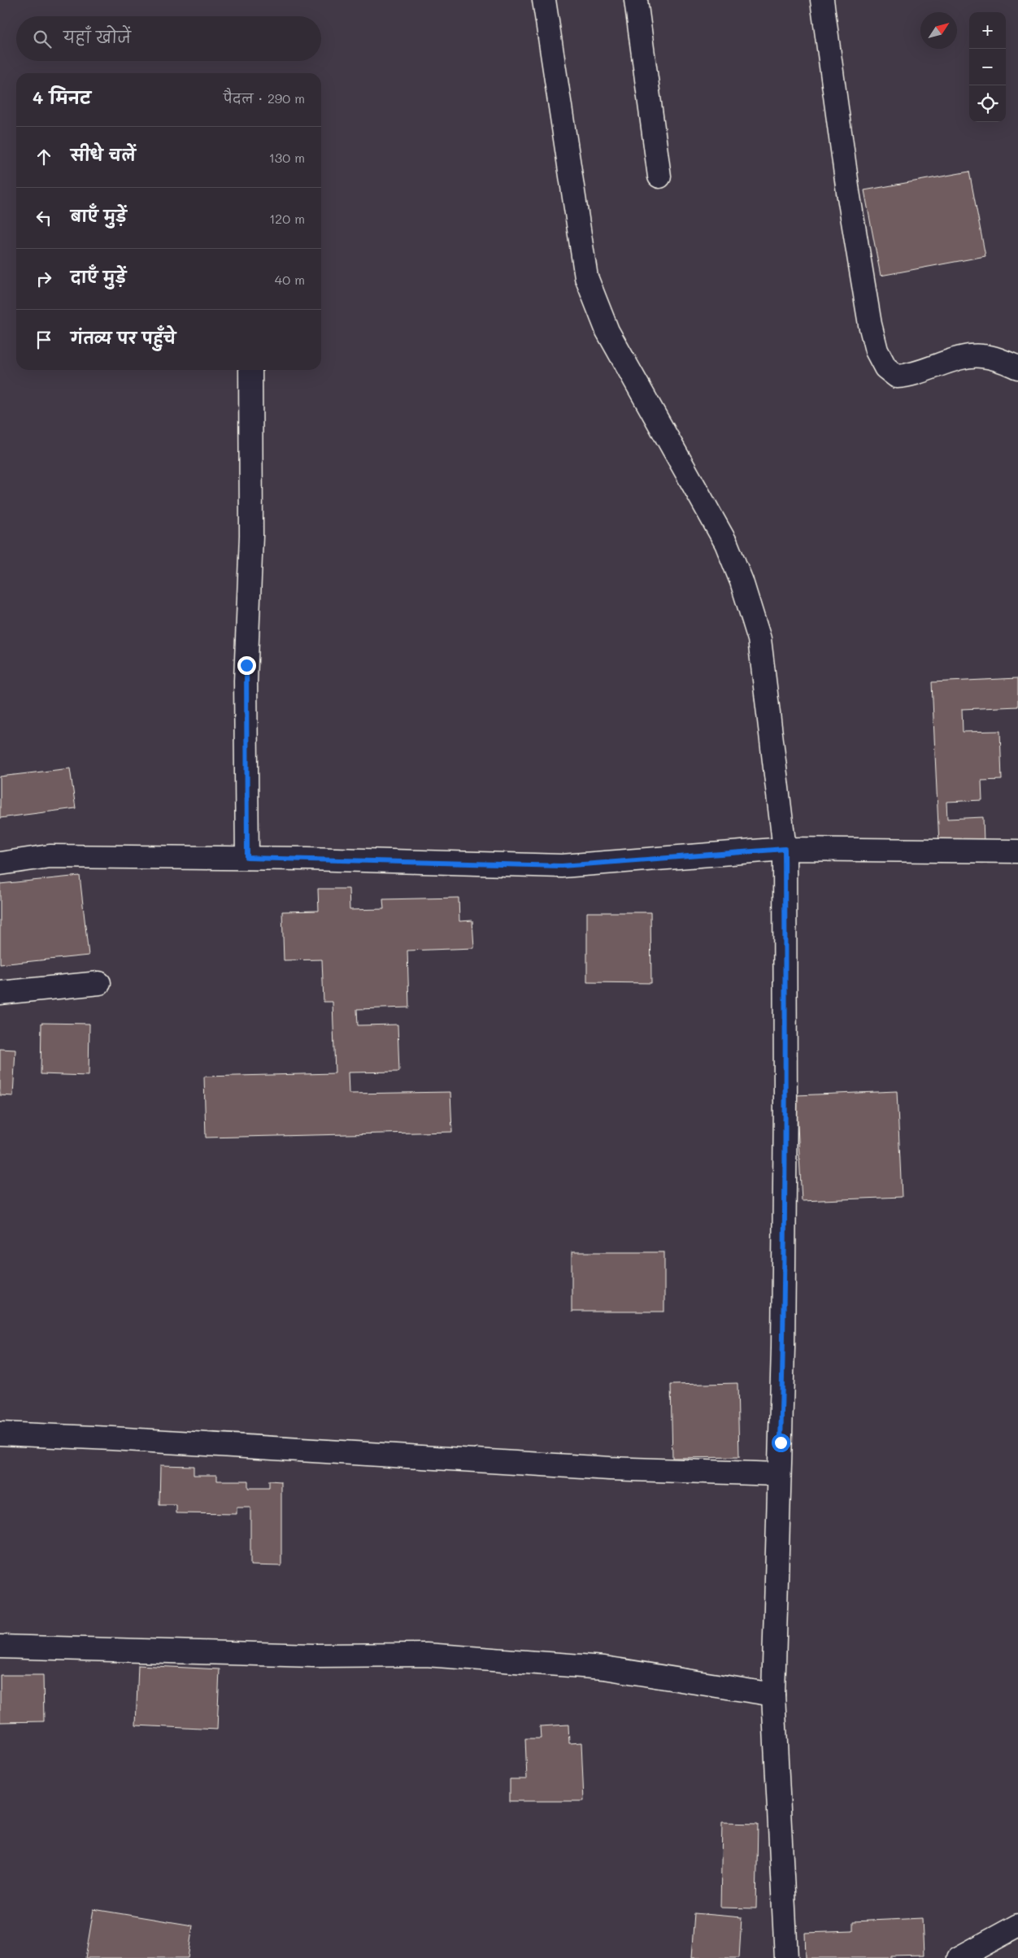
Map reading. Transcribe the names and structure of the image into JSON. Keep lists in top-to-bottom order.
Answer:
{
  "north": "top right",
  "page": {
    "map_buttons": ["+", "−"],
    "search": "यहाँ खोजें",
    "heading": ["4 मिनट", "पैदल · 290 m"],
    "list": [
      ["सीधे चलें", "130 m"],
      ["बाएँ मुड़ें", "120 m"],
      ["दाएँ मुड़ें", "40 m"],
      "गंतव्य पर पहुँचे"
    ]
  }
}
